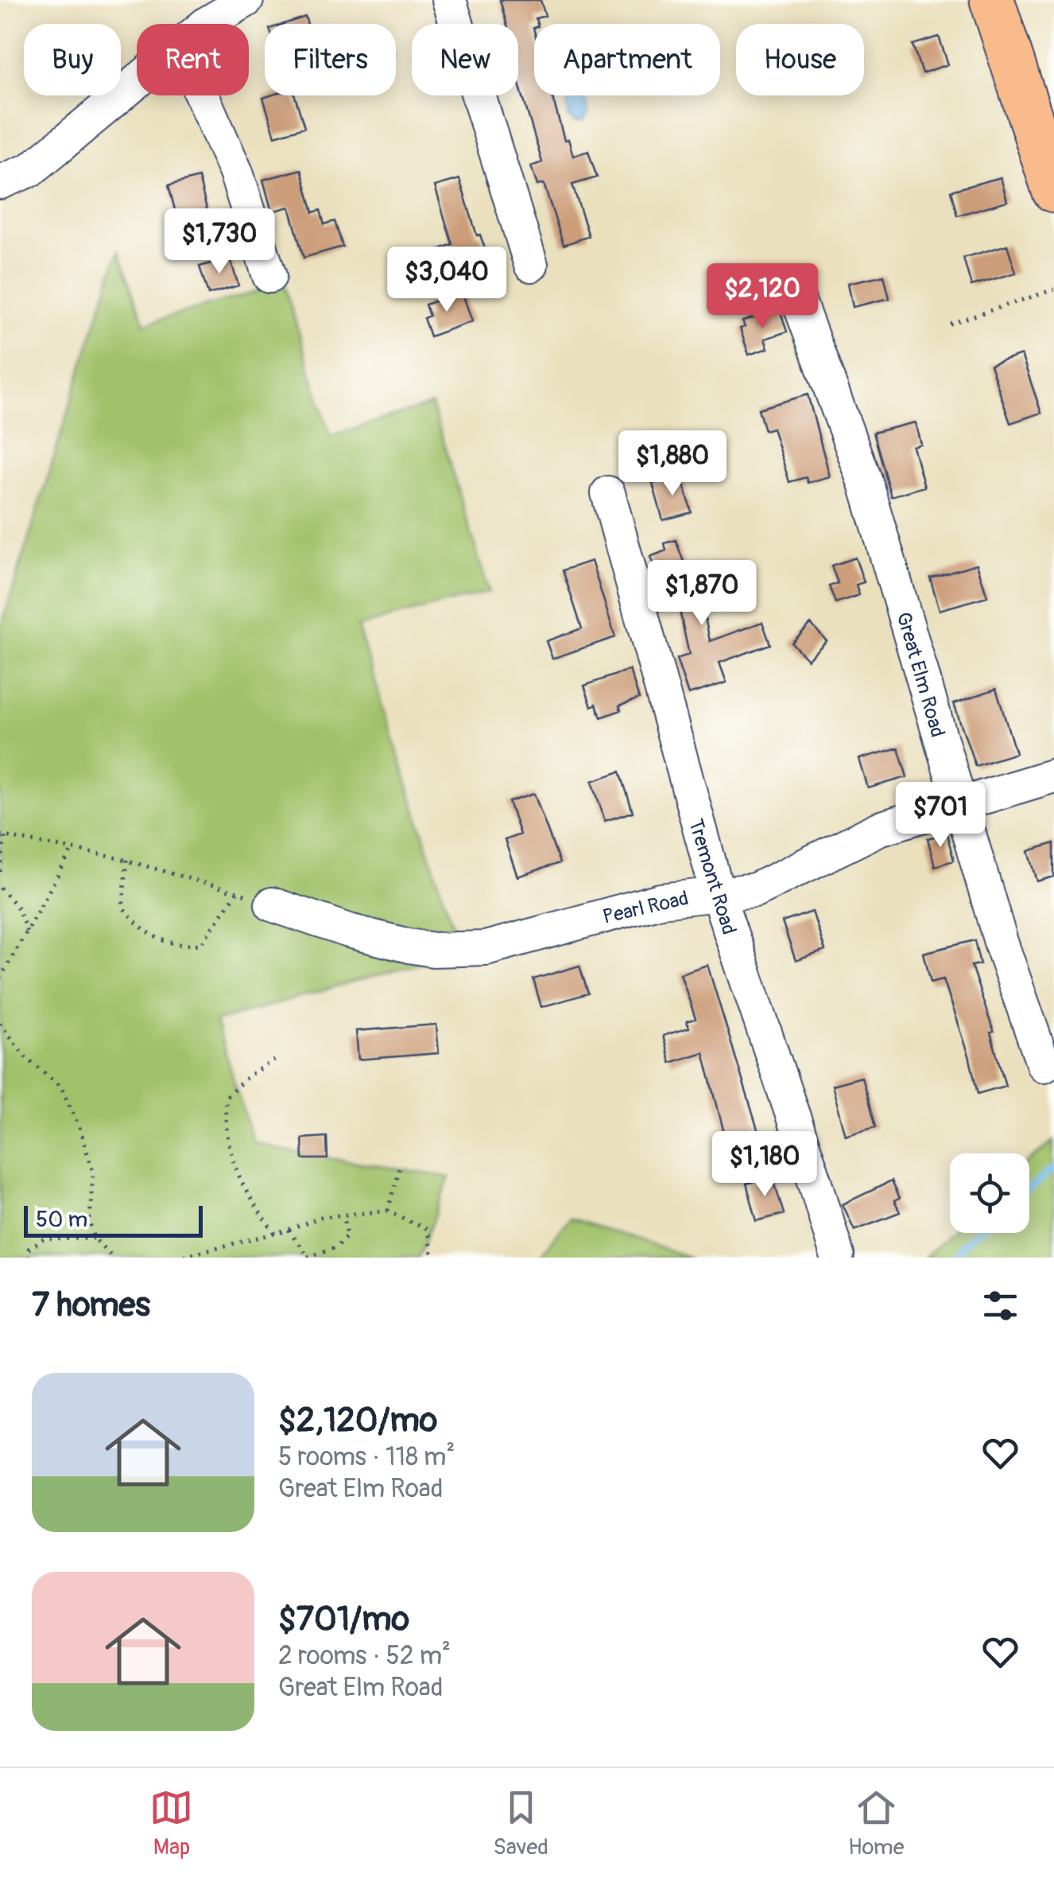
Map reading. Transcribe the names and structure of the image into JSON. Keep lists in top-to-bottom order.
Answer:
{
  "streets": {
    "street": ["Great Elm Road", "Tremont Road", "Pearl Road"]
  },
  "crossings": [
    ["Great Elm Road", "Pearl Road"],
    ["Tremont Road", "Pearl Road"]
  ],
  "scale_bar": "50 m",
  "page": {
    "chip": [
      "Buy",
      "Rent",
      "Filters",
      "New",
      "Apartment",
      "House"
    ],
    "price": [
      "$1,730",
      "$3,040",
      "$2,120",
      "$1,880",
      "$1,870",
      "$701",
      "$1,180"
    ],
    "scale": "50 m",
    "heading": "7 homes",
    "list": [
      {
        "name": "$2,120/mo",
        "note": "5 rooms · 118 m² · Great Elm Road"
      },
      {
        "name": "$701/mo",
        "note": "2 rooms · 52 m² · Great Elm Road"
      }
    ],
    "tabs": ["Map", "Saved", "Home"]
  }
}
